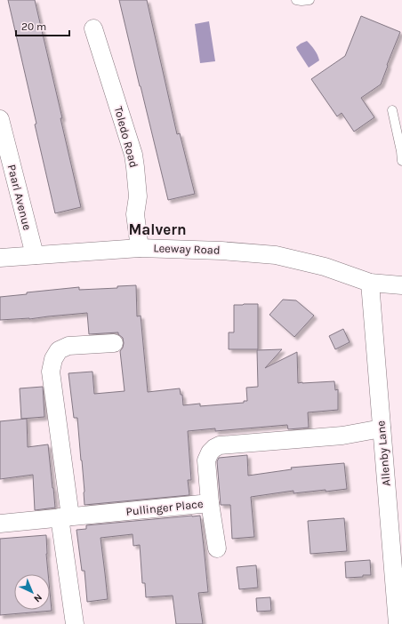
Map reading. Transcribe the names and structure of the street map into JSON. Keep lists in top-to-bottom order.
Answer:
{
  "streets": {
    "street": [
      "Toledo Road",
      "Paarl Avenue",
      "Leeway Road",
      "Allenby Lane",
      "Pullinger Place"
    ]
  },
  "crossings": [
    ["Toledo Road", "Leeway Road"],
    ["Paarl Avenue", "Leeway Road"],
    ["Leeway Road", "Allenby Lane"],
    ["Allenby Lane", "Pullinger Place"]
  ],
  "districts": ["Malvern"],
  "scale_bar": "20 m",
  "north": "bottom right"
}
